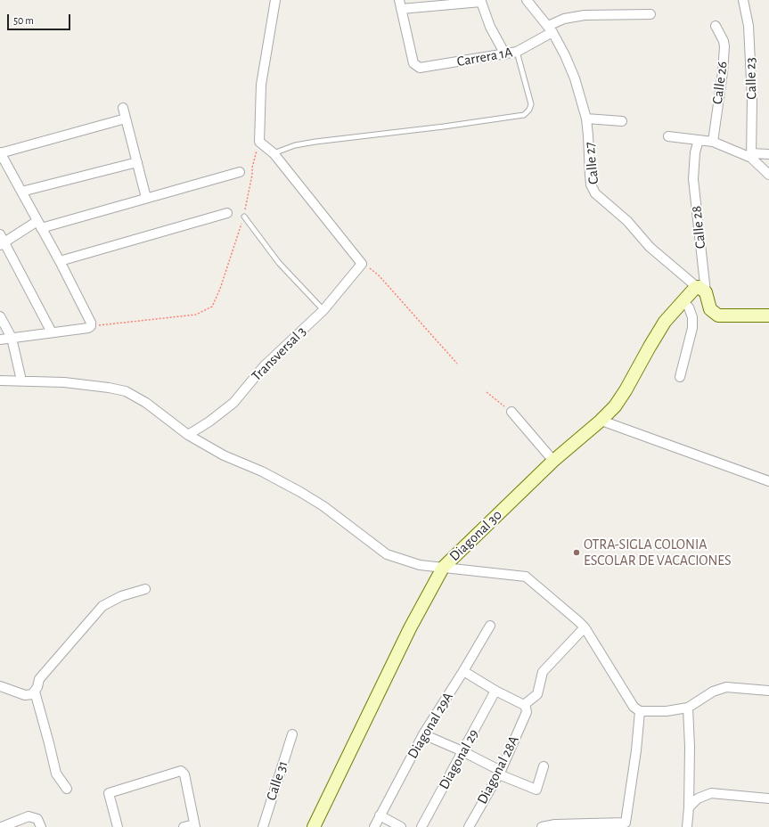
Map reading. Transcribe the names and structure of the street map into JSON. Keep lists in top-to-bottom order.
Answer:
{
  "streets": {
    "street": [
      "Carrera 1A",
      "Calle 23",
      "Calle 26",
      "Calle 27",
      "Calle 28",
      "Transversal 3",
      "Diagonal 30",
      "Diagonal 29A",
      "Diagonal 29",
      "Diagonal 28A",
      "Calle 31"
    ]
  },
  "crossings": [
    ["Carrera 1A", "Calle 27"],
    ["Calle 27", "Calle 28"],
    ["Calle 27", "Diagonal 30"],
    ["Calle 28", "Diagonal 30"]
  ],
  "places": ["OTRA-SIGLA COLONIA ESCOLAR DE VACACIONES"],
  "scale_bar": "50 m"
}
